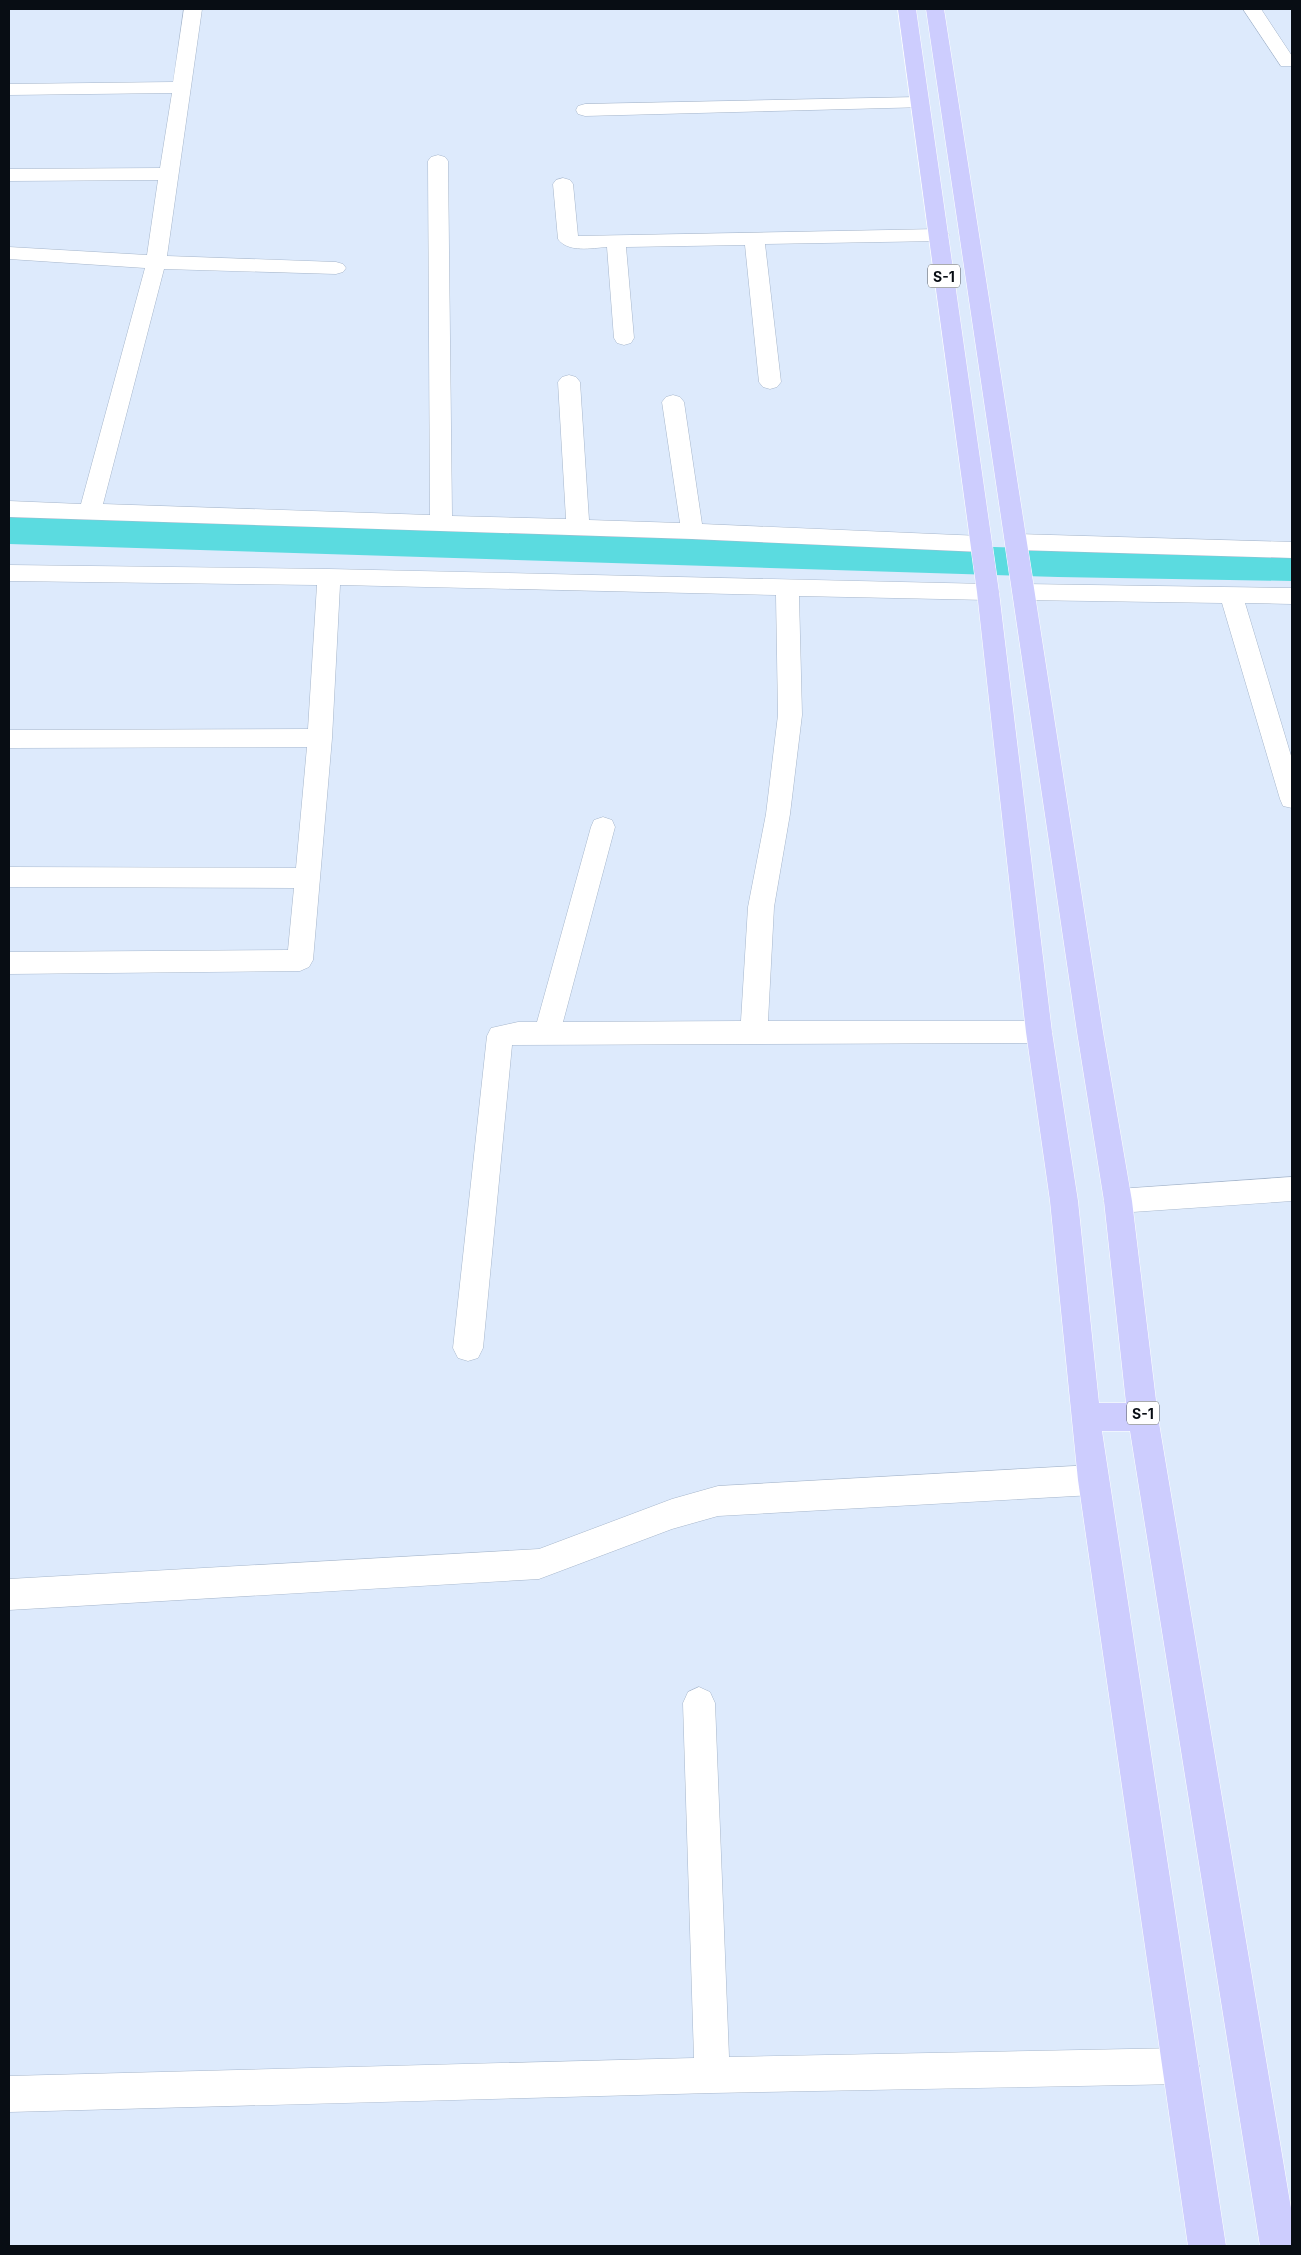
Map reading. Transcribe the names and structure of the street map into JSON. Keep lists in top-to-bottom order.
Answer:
{
  "streets": {
    "main road": ["S-1"]
  }
}
